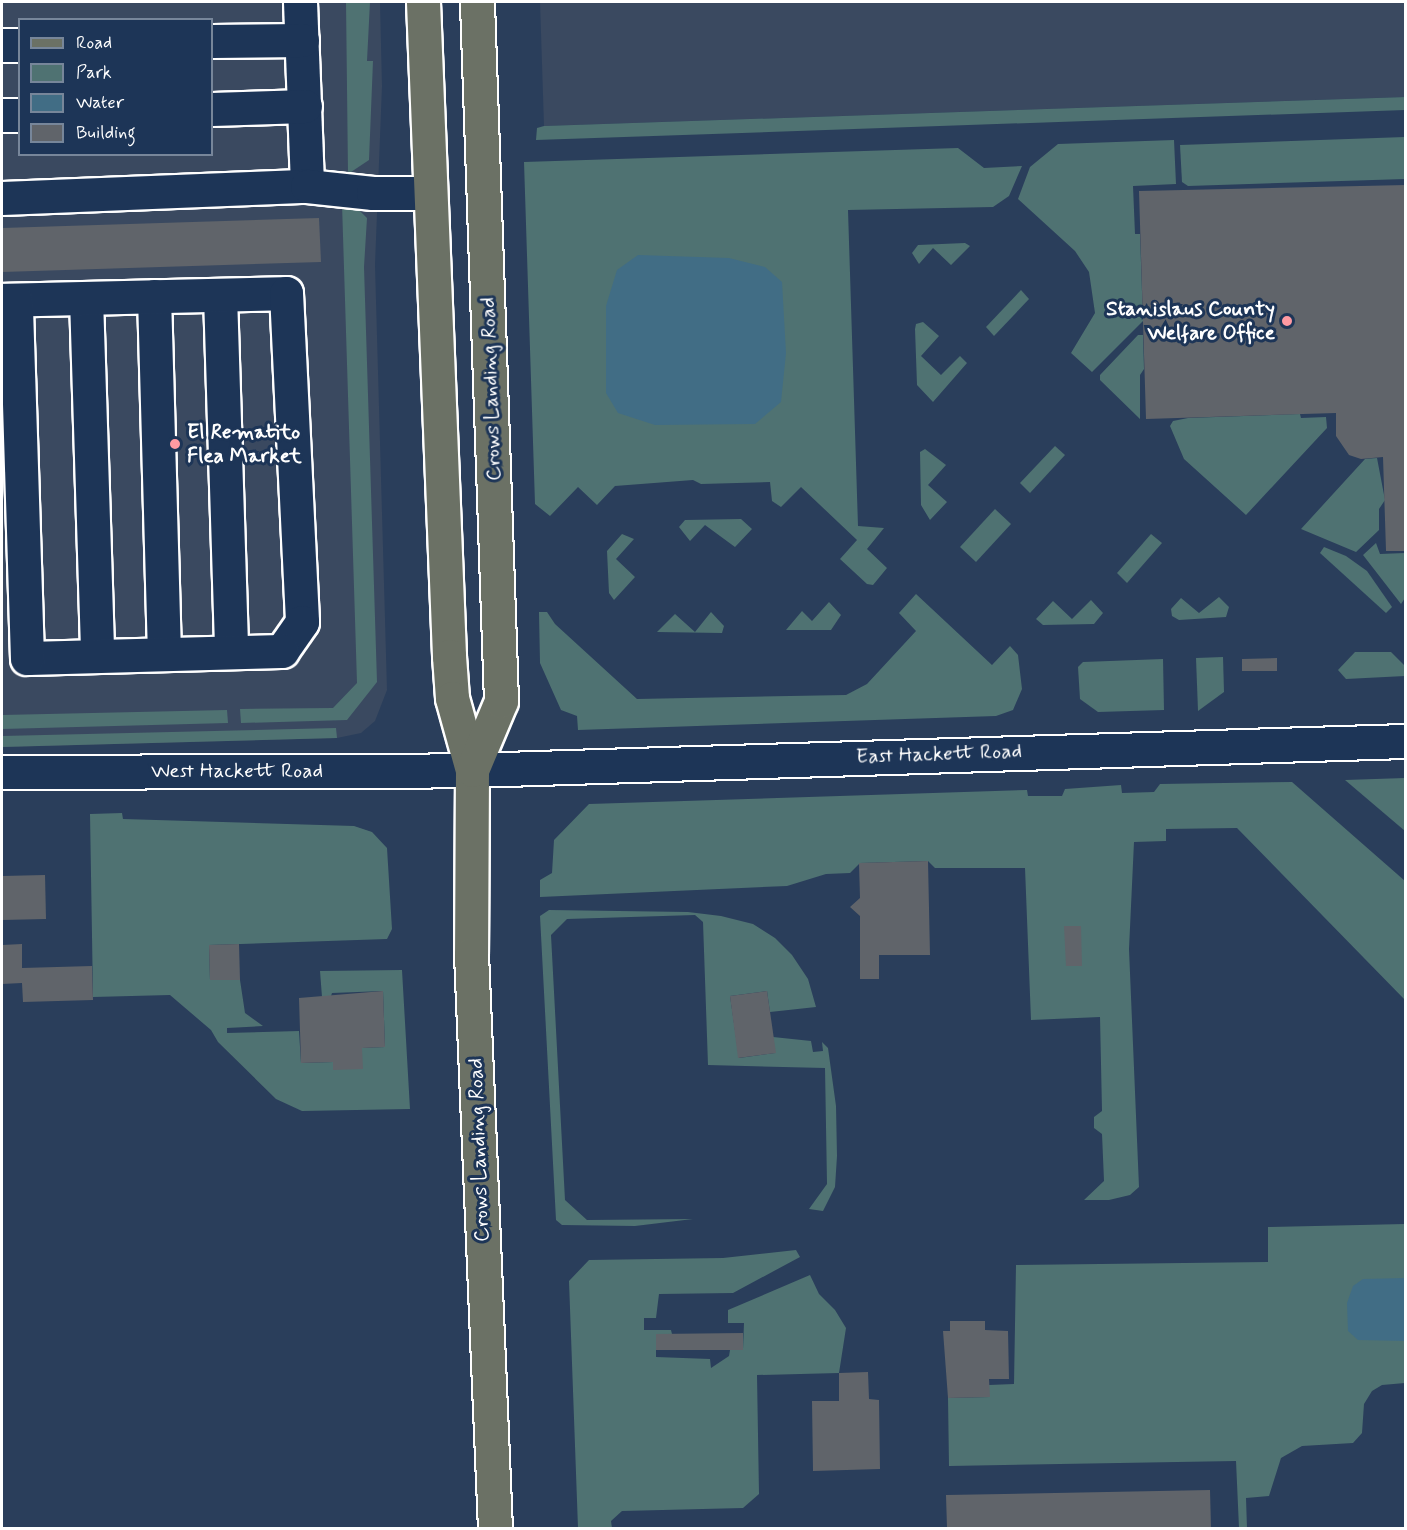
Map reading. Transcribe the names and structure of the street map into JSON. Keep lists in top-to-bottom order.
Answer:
{
  "streets": {
    "main road": ["Crows Landing Road"],
    "street": ["East Hackett Road", "West Hackett Road"]
  },
  "crossings": [
    ["Crows Landing Road", "East Hackett Road"],
    ["Crows Landing Road", "West Hackett Road"],
    ["East Hackett Road", "West Hackett Road"]
  ],
  "places": ["Stanislaus County Welfare Office", "El Rematito Flea Market"],
  "legend": [
    "Road",
    "Park",
    "Water",
    "Building"
  ]
}
